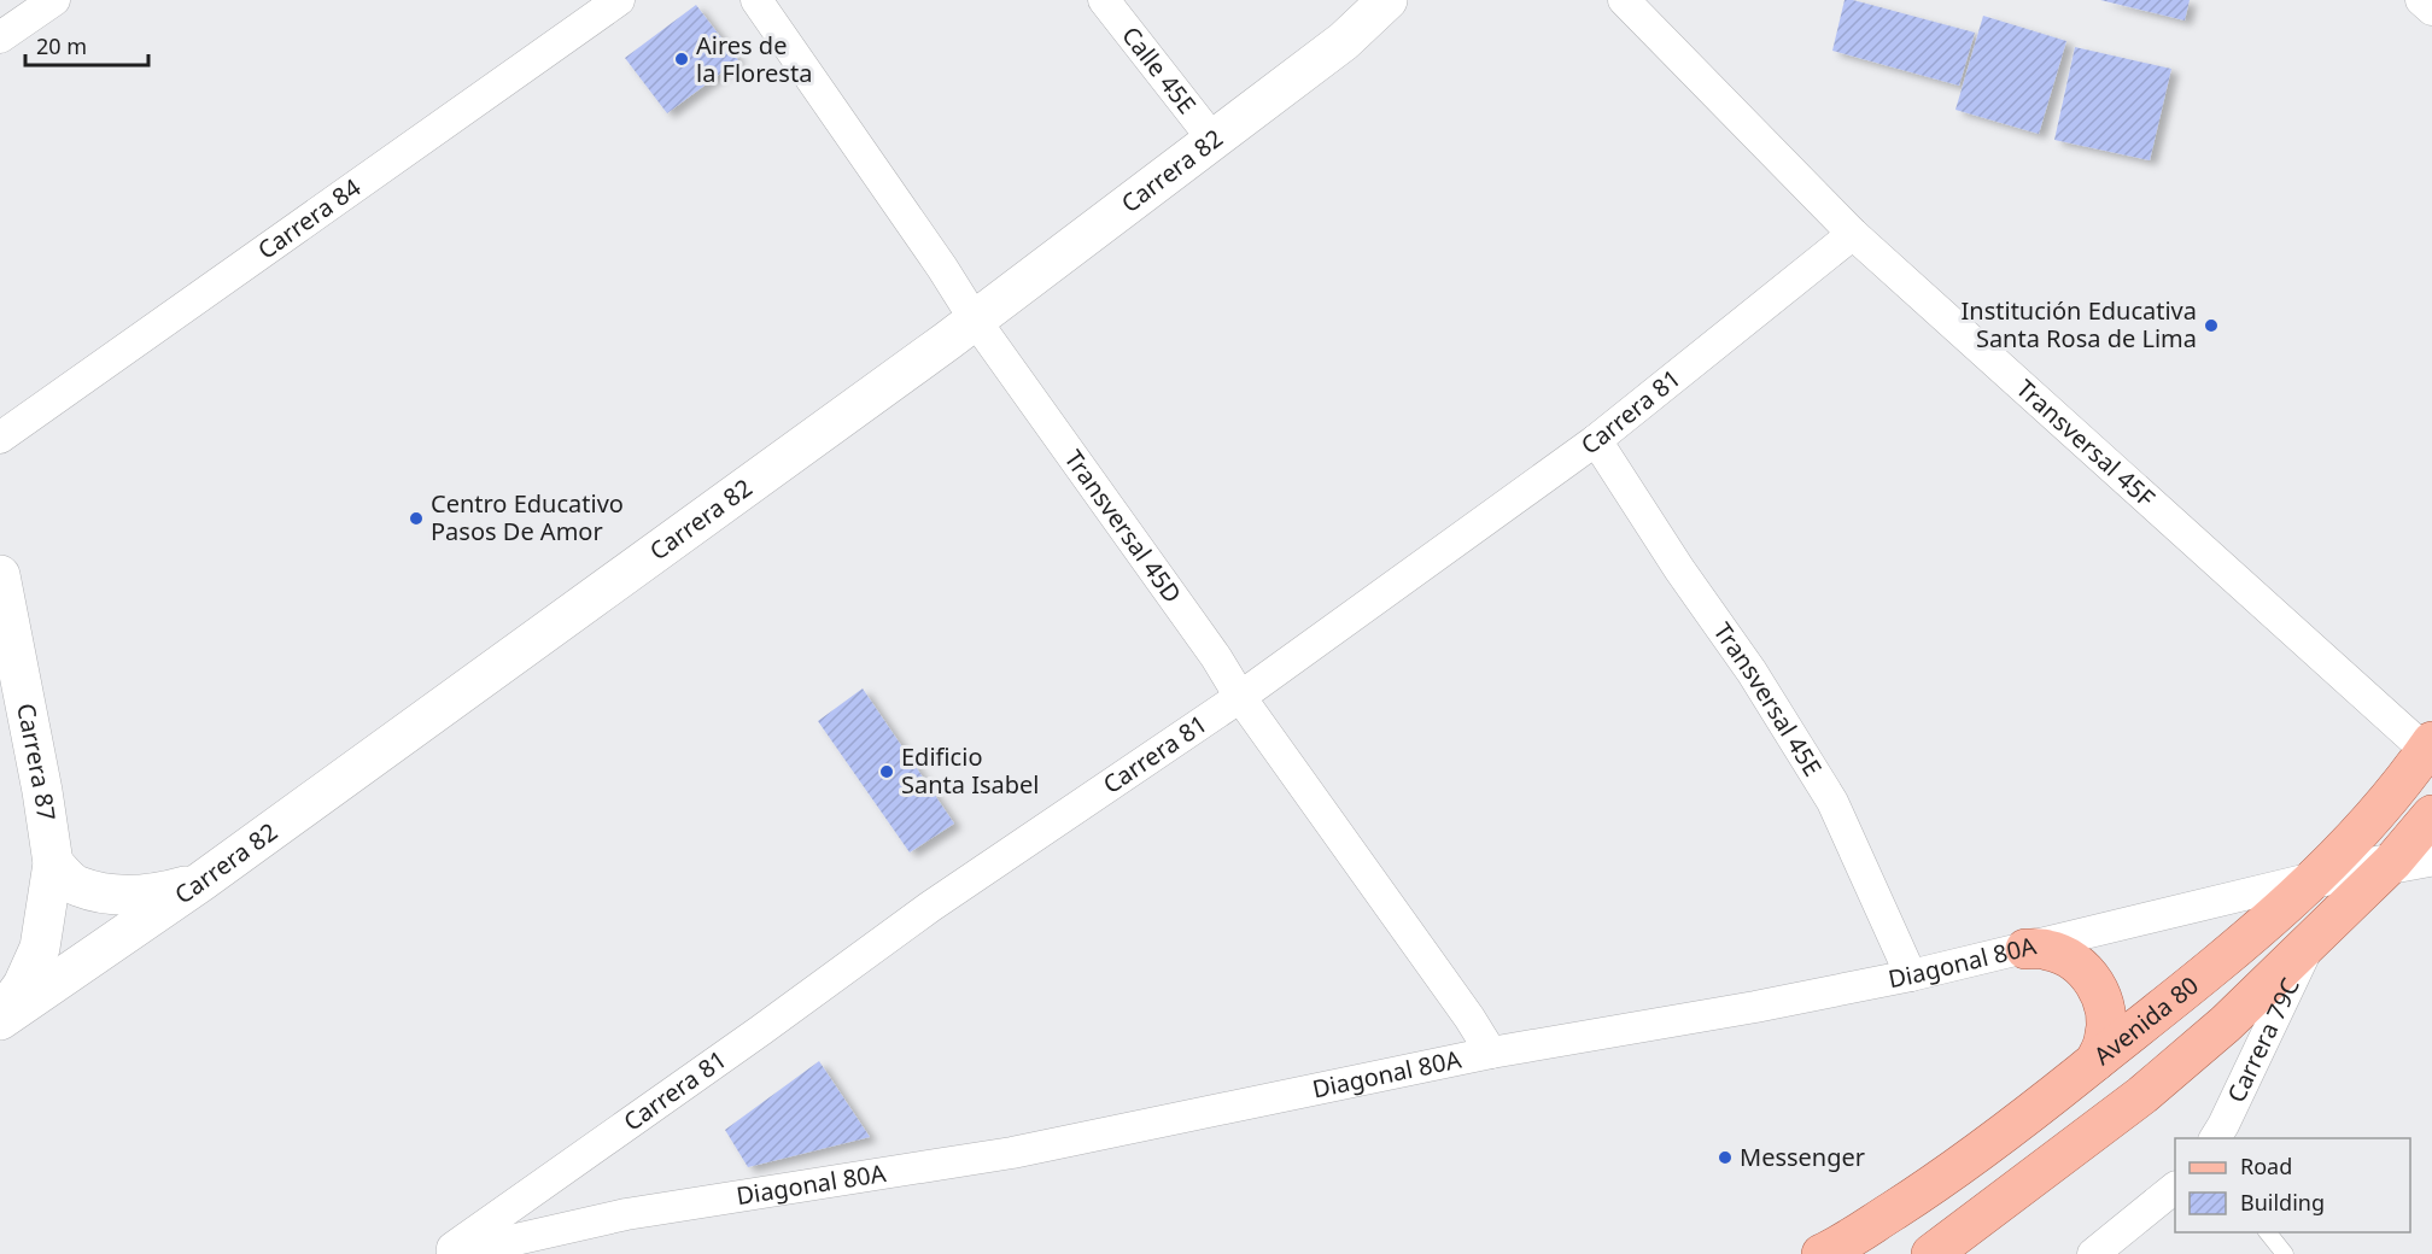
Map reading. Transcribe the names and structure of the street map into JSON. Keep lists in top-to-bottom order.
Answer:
{
  "streets": {
    "main road": ["Avenida 80"],
    "street": [
      "Calle 45E",
      "Carrera 82",
      "Carrera 84",
      "Carrera 81",
      "Transversal 45F",
      "Transversal 45D",
      "Transversal 45E",
      "Carrera 87",
      "Diagonal 80A",
      "Carrera 79C"
    ]
  },
  "crossings": [
    ["Calle 45E", "Carrera 82"],
    ["Carrera 82", "Transversal 45D"],
    ["Carrera 82", "Carrera 87"],
    ["Carrera 81", "Transversal 45F"],
    ["Carrera 81", "Transversal 45D"],
    ["Carrera 81", "Transversal 45E"],
    ["Transversal 45F", "Avenida 80"],
    ["Transversal 45D", "Diagonal 80A"],
    ["Transversal 45E", "Diagonal 80A"],
    ["Diagonal 80A", "Avenida 80"]
  ],
  "places": [
    "Aires de la Floresta",
    "Institución Educativa Santa Rosa de Lima",
    "Centro Educativo Pasos De Amor",
    "Edificio Santa Isabel",
    "Messenger"
  ],
  "legend": ["Road", "Building"],
  "scale_bar": "20 m"
}
